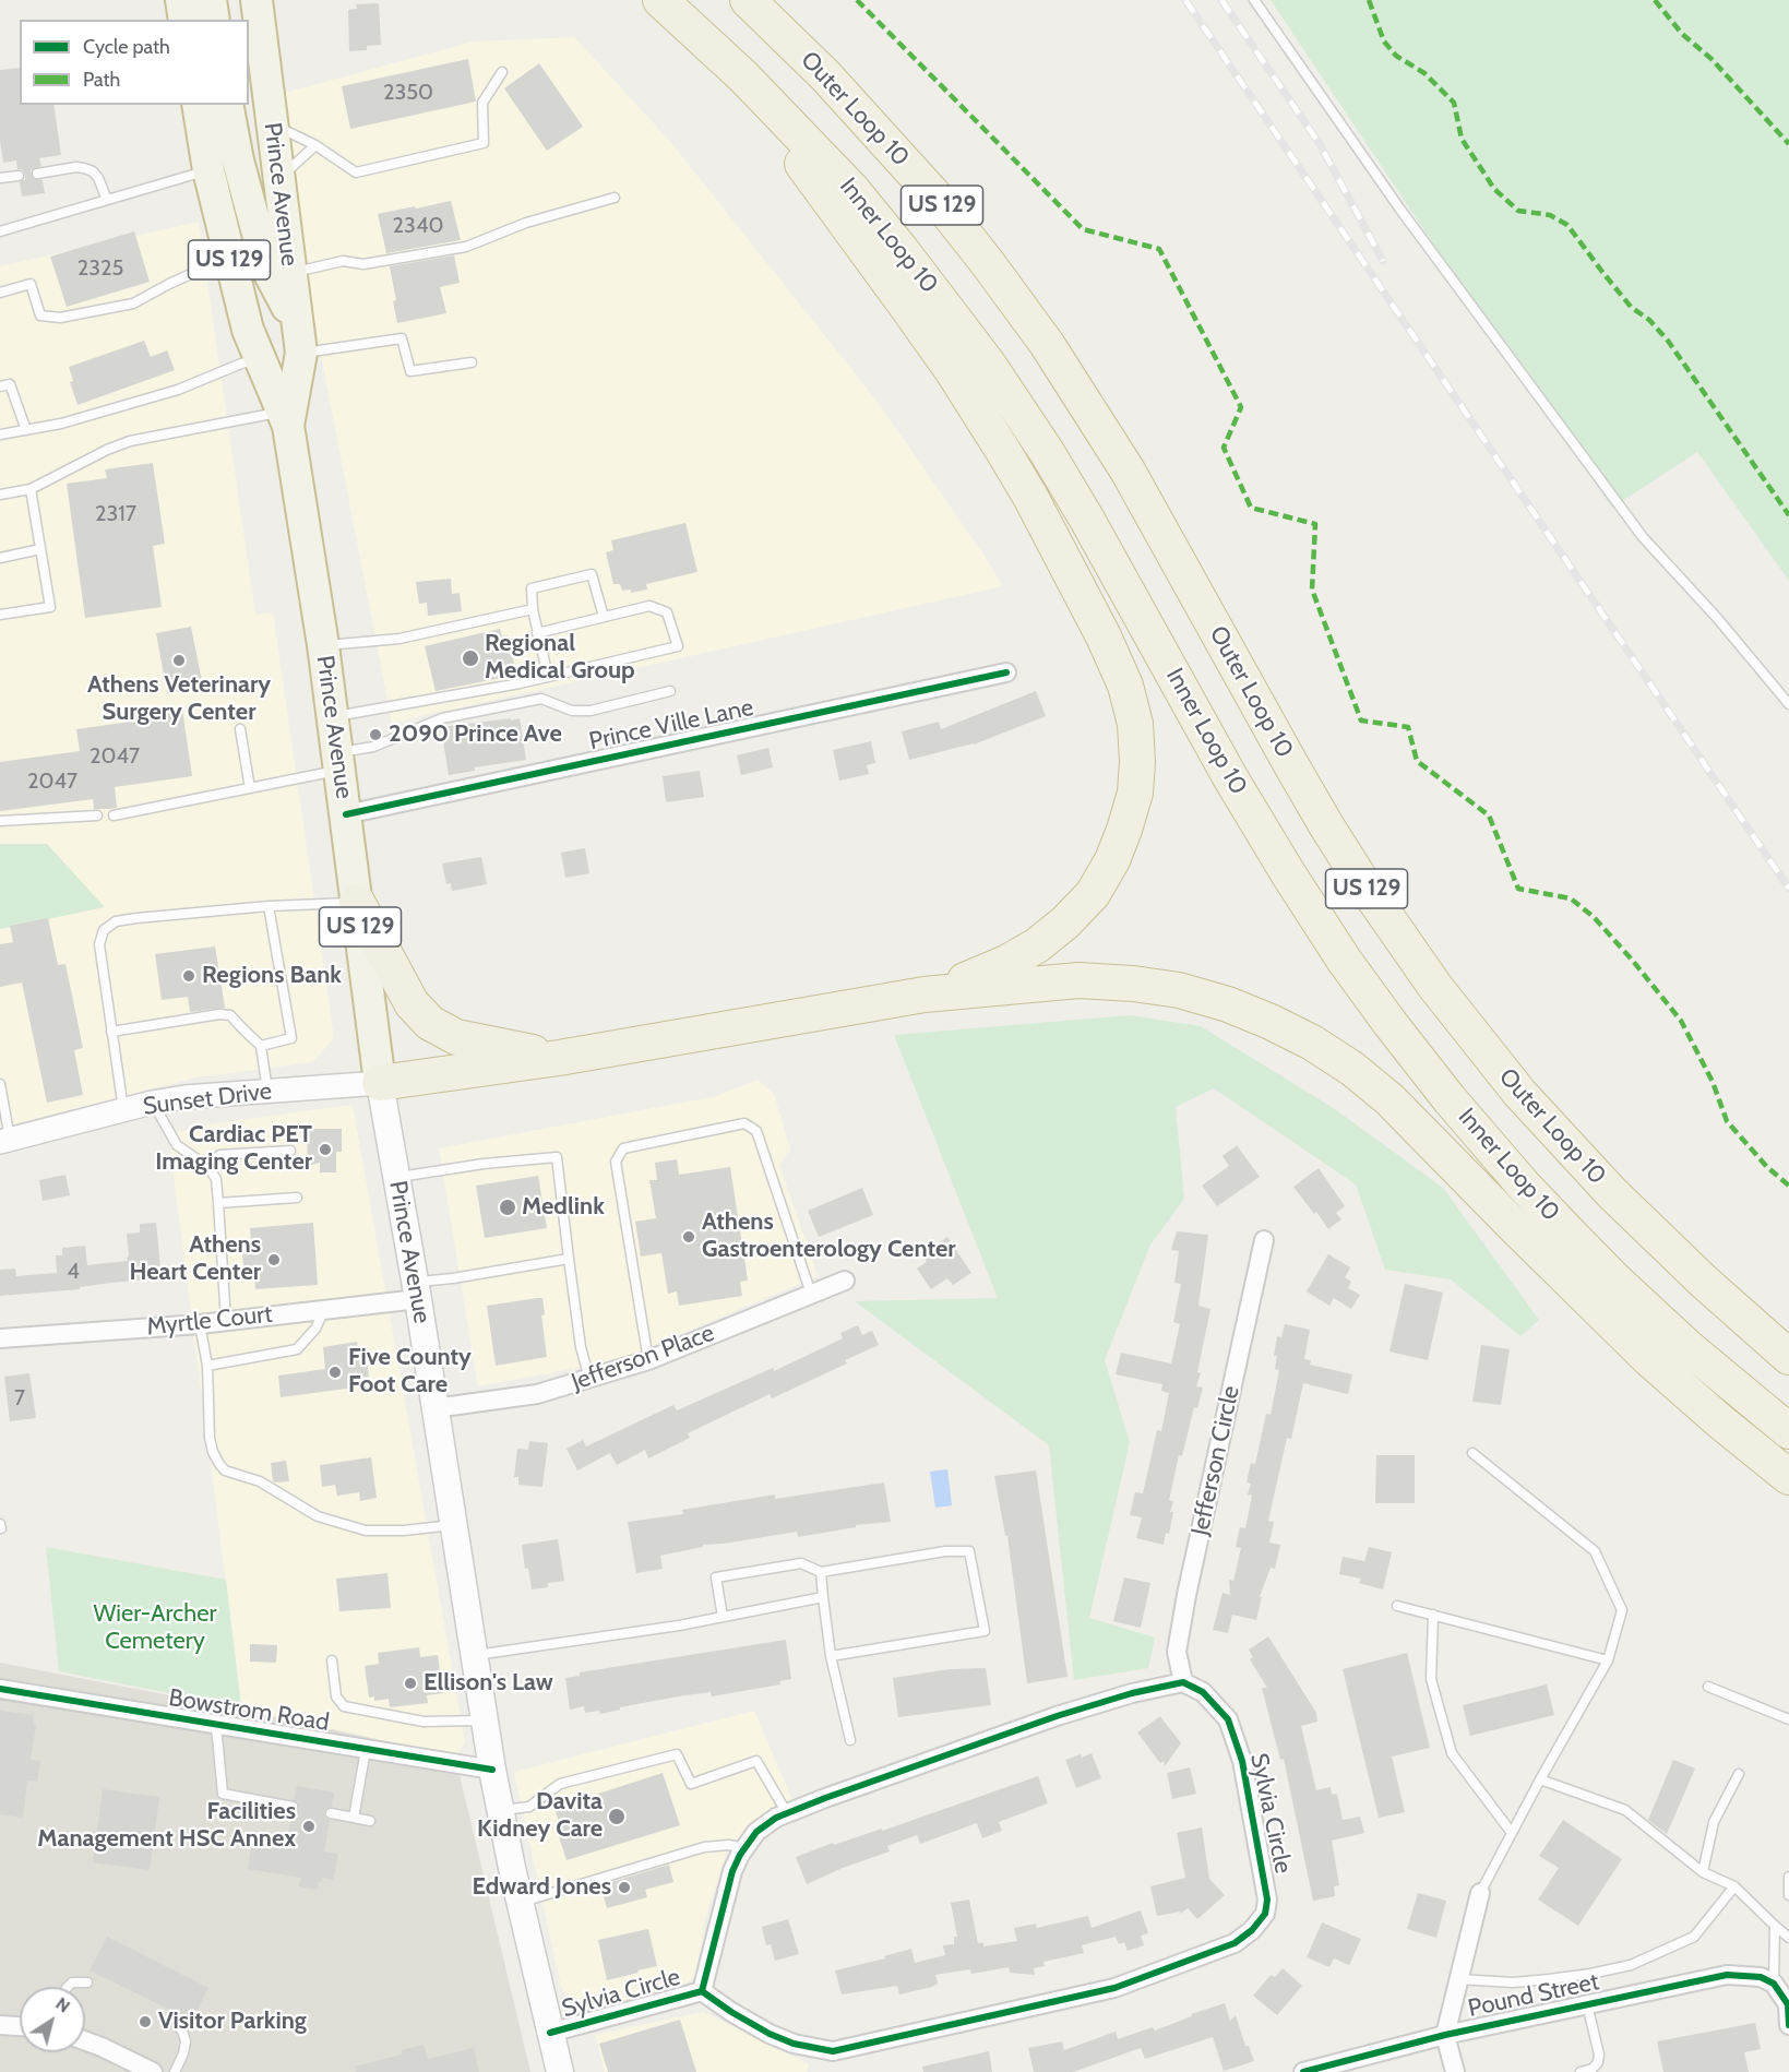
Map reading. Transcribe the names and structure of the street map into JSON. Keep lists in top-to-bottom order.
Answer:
{
  "streets": {
    "highway": [
      "Outer Loop 10",
      "Prince Avenue",
      "US 129",
      "Inner Loop 10"
    ],
    "street": [
      "Prince Ville Lane",
      "Sunset Drive",
      "Myrtle Court",
      "Jefferson Place",
      "Jefferson Circle",
      "Bowstrom Road",
      "Sylvia Circle",
      "Pound Street"
    ]
  },
  "crossings": [
    ["Outer Loop 10", "US 129"],
    ["Prince Avenue", "Prince Ville Lane"],
    ["Prince Avenue", "Sunset Drive"],
    ["Prince Avenue", "Myrtle Court"],
    ["Prince Avenue", "Jefferson Place"],
    ["Prince Avenue", "Bowstrom Road"],
    ["Prince Avenue", "Sylvia Circle"],
    ["Jefferson Circle", "Sylvia Circle"]
  ],
  "parks": ["Wier-Archer Cemetery"],
  "places": [
    "Regional Medical Group",
    "Athens Veterinary Surgery Center",
    "2090 Prince Ave",
    "Regions Bank",
    "Cardiac PET Imaging Center",
    "Medlink",
    "Athens Gastroenterology Center",
    "Athens Heart Center",
    "Five County Foot Care",
    "Ellison's Law",
    "Davita Kidney Care",
    "Facilities Management HSC Annex",
    "Edward Jones",
    "Visitor Parking"
  ],
  "house_numbers": [
    "2350",
    "2340",
    "2325",
    "2317",
    "2047",
    "2047",
    "4",
    "7"
  ],
  "legend": ["Cycle path", "Path"],
  "north": "top right"
}
